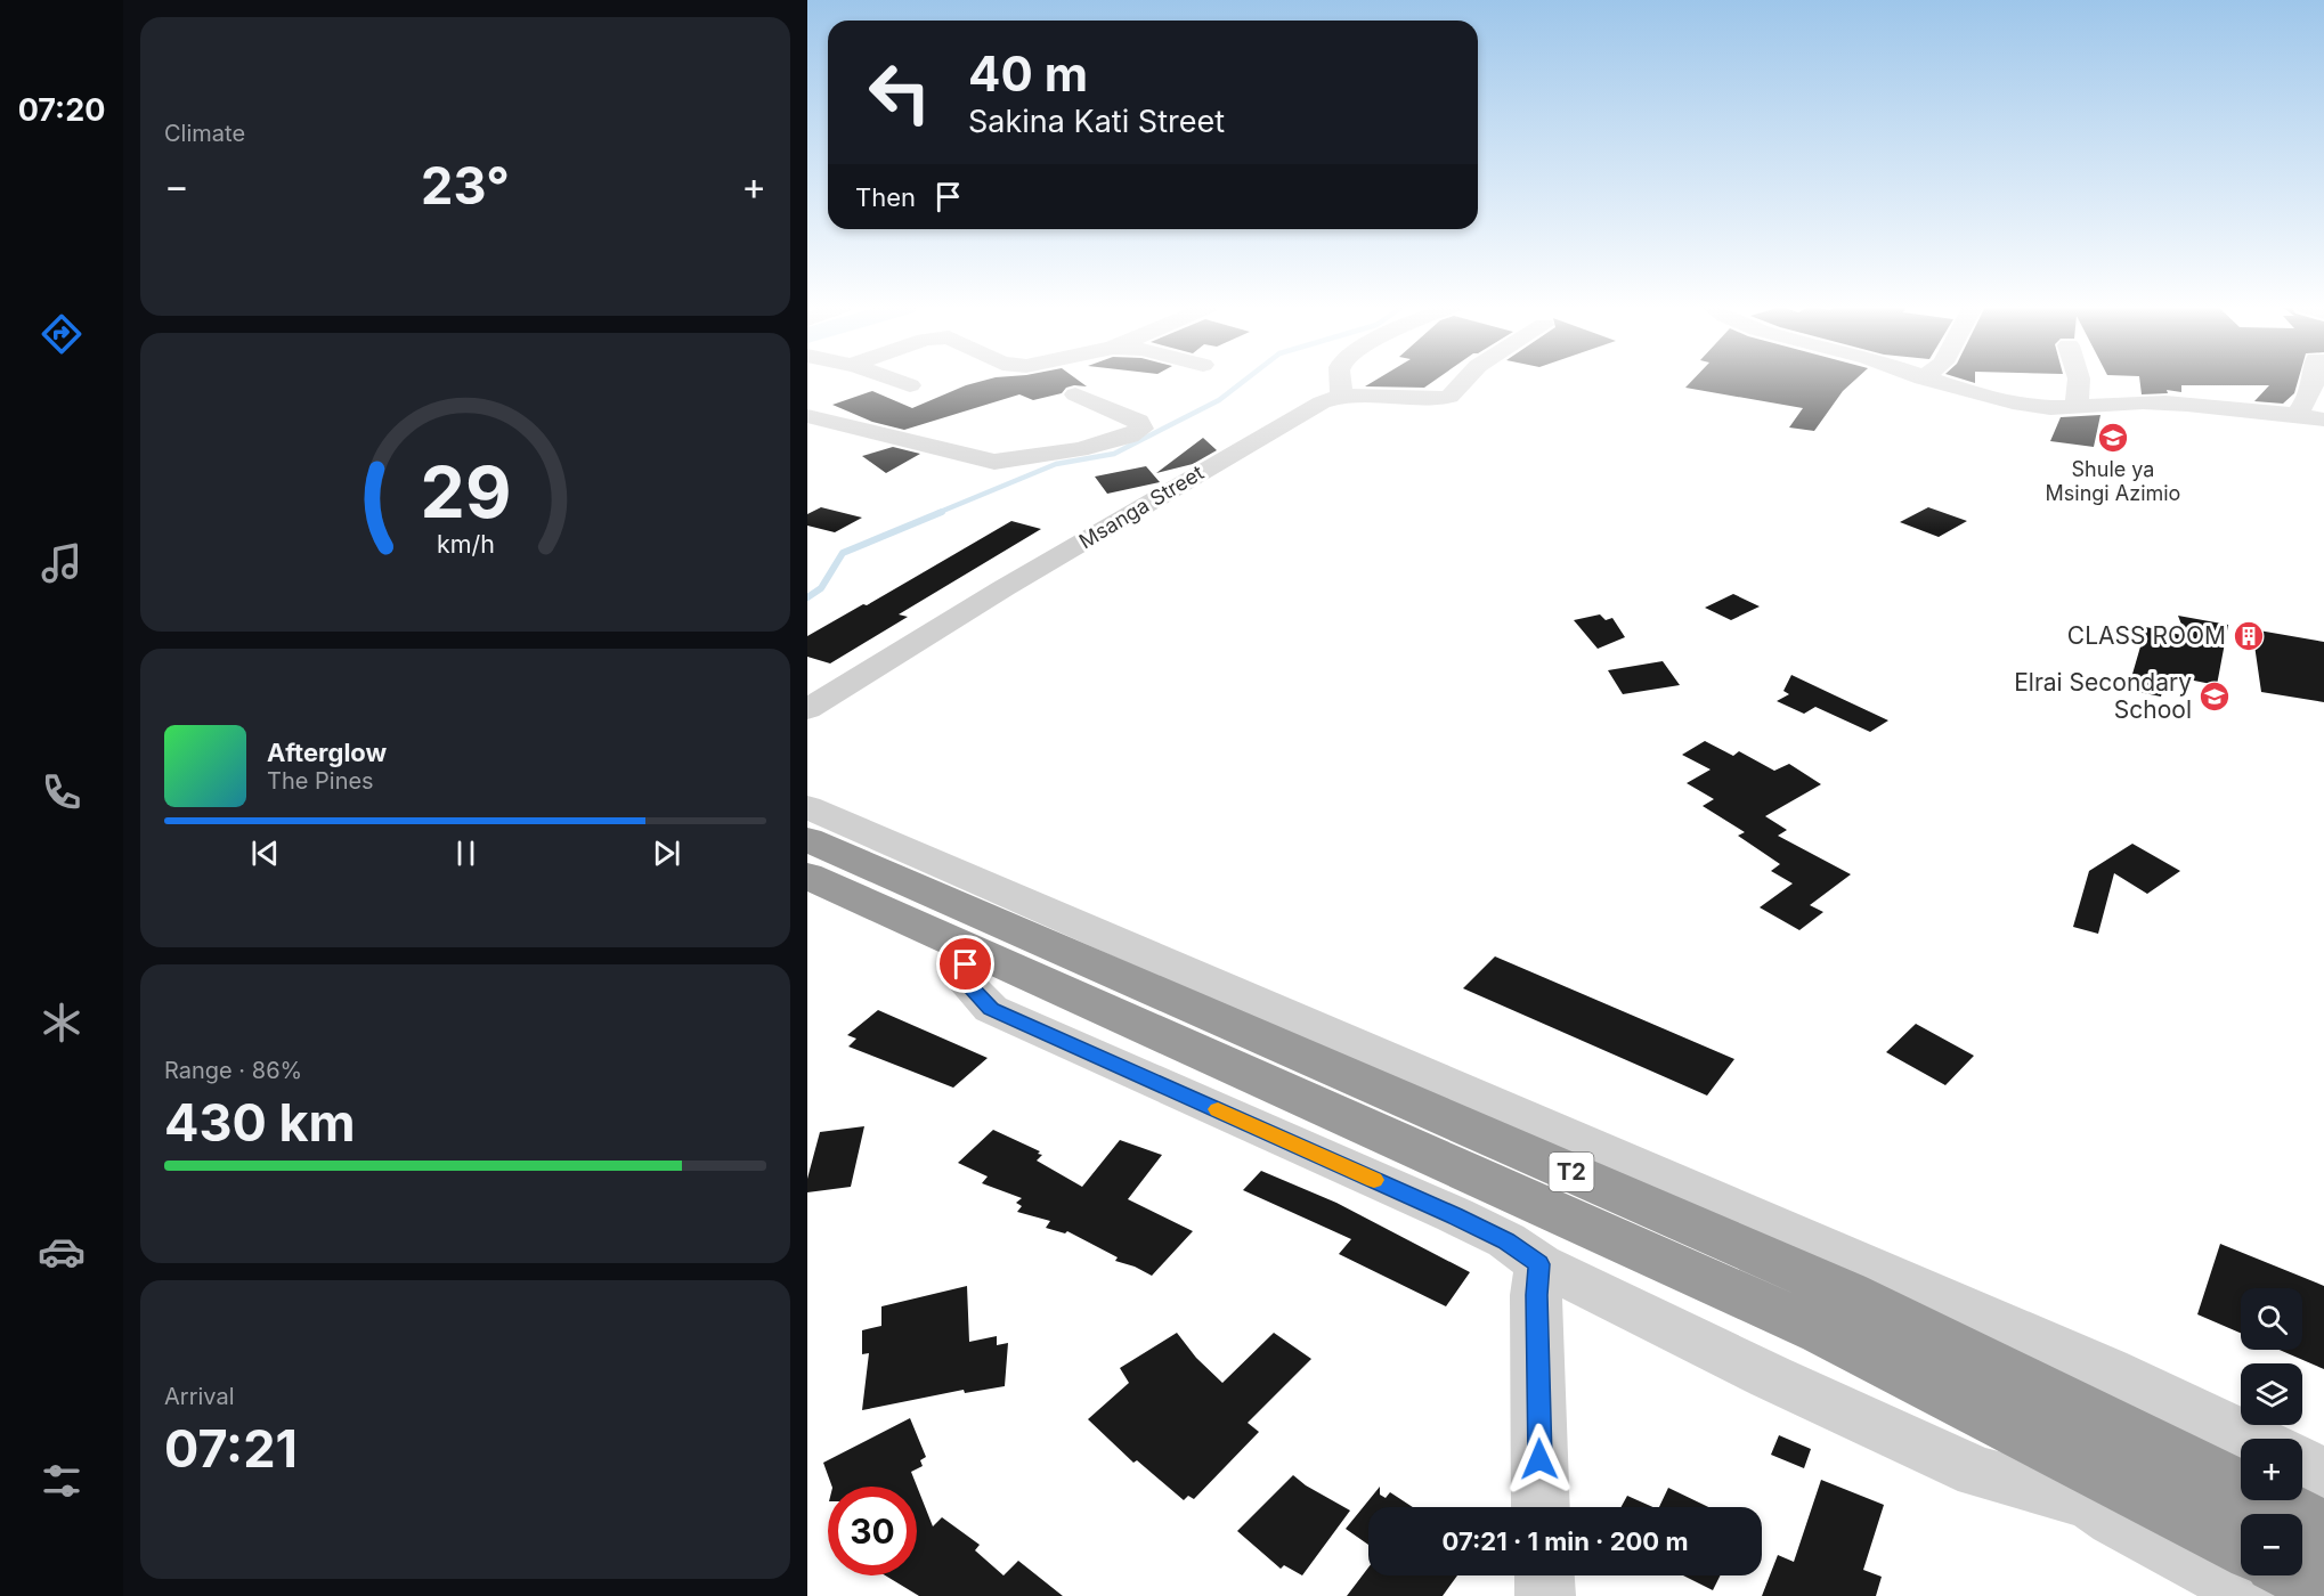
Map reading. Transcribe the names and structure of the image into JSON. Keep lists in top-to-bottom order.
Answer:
{
  "streets": {
    "highway": ["T2"],
    "street": ["Msanga Street"]
  },
  "places": {
    "school or university": ["Shule ya Msingi Azimio", "Elrai Secondary School"],
    "building": ["CLASS ROOM"]
  },
  "page": {
    "tabs": "07:20",
    "tile": [
      "Climate",
      ["Range · 86%", "430 km"],
      ["Arrival", "07:21"]
    ],
    "turn": ["40 m", "Sakina Kati Street"],
    "heat": ["−", "23°", "+"],
    "then": "Then",
    "song": ["Afterglow", "The Pines"],
    "map_buttons": ["+", "−"],
    "limit": "30",
    "trip": "07:21 · 1 min · 200 m",
    "gauge": ["29", "km/h"]
  }
}
